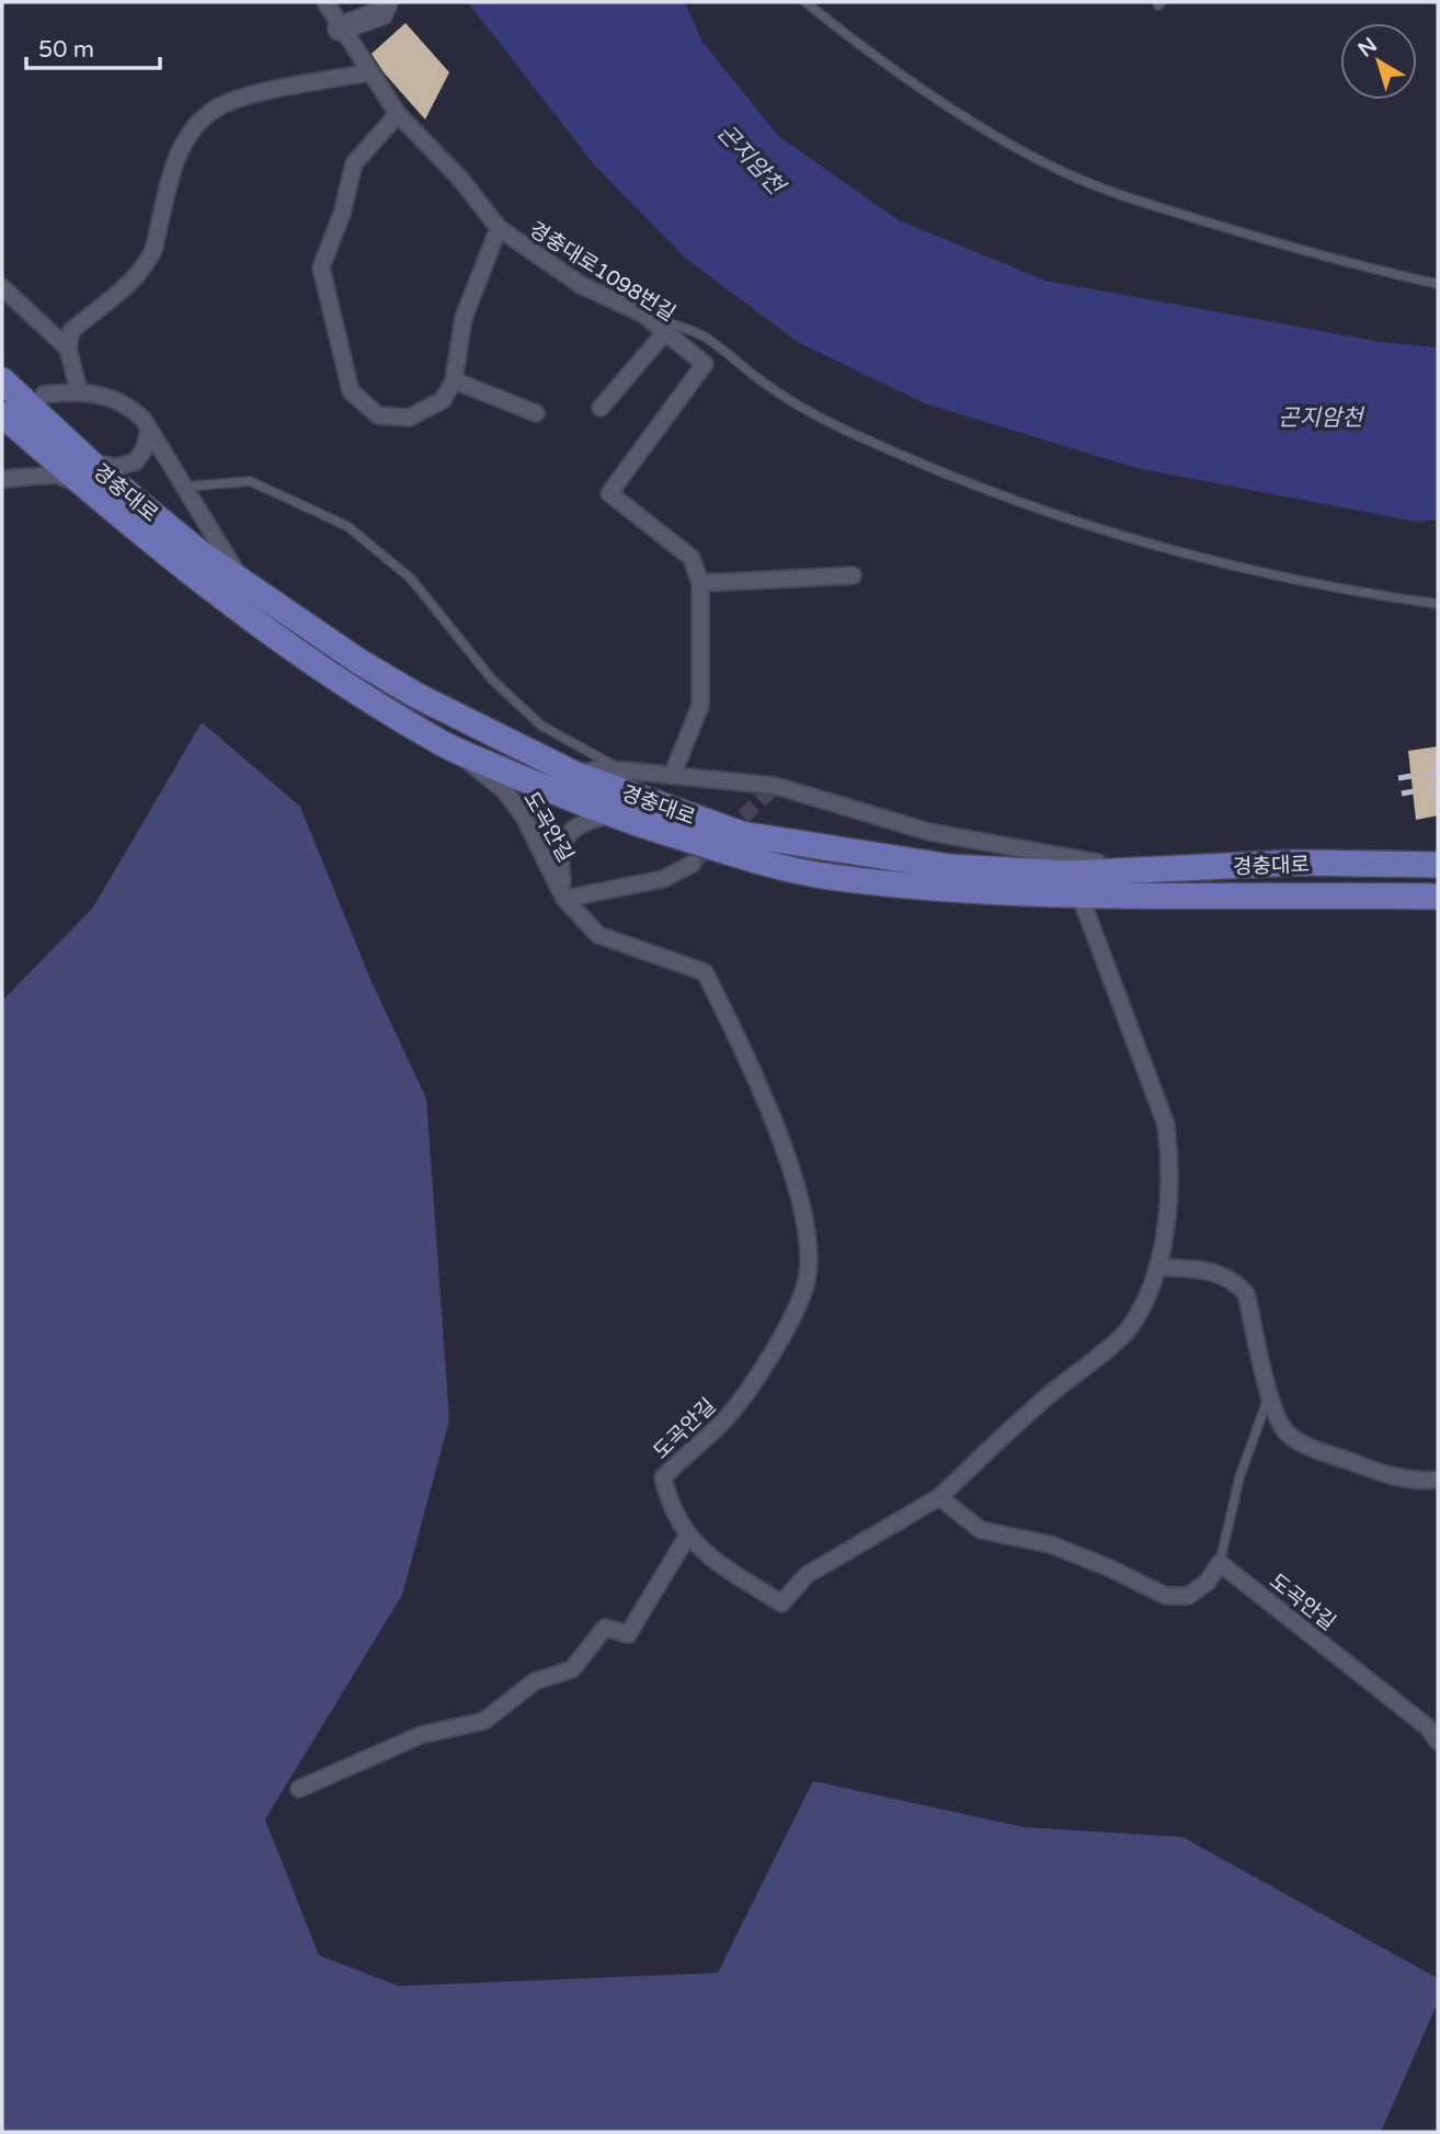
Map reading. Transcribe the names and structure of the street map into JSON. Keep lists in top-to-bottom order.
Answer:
{
  "streets": {
    "main road": ["경충대로"],
    "street": ["경충대로1098번길", "도곡안길"]
  },
  "crossings": [
    ["경충대로", "도곡안길"]
  ],
  "water": ["곤지암천"],
  "scale_bar": "50 m",
  "north": "top left"
}
